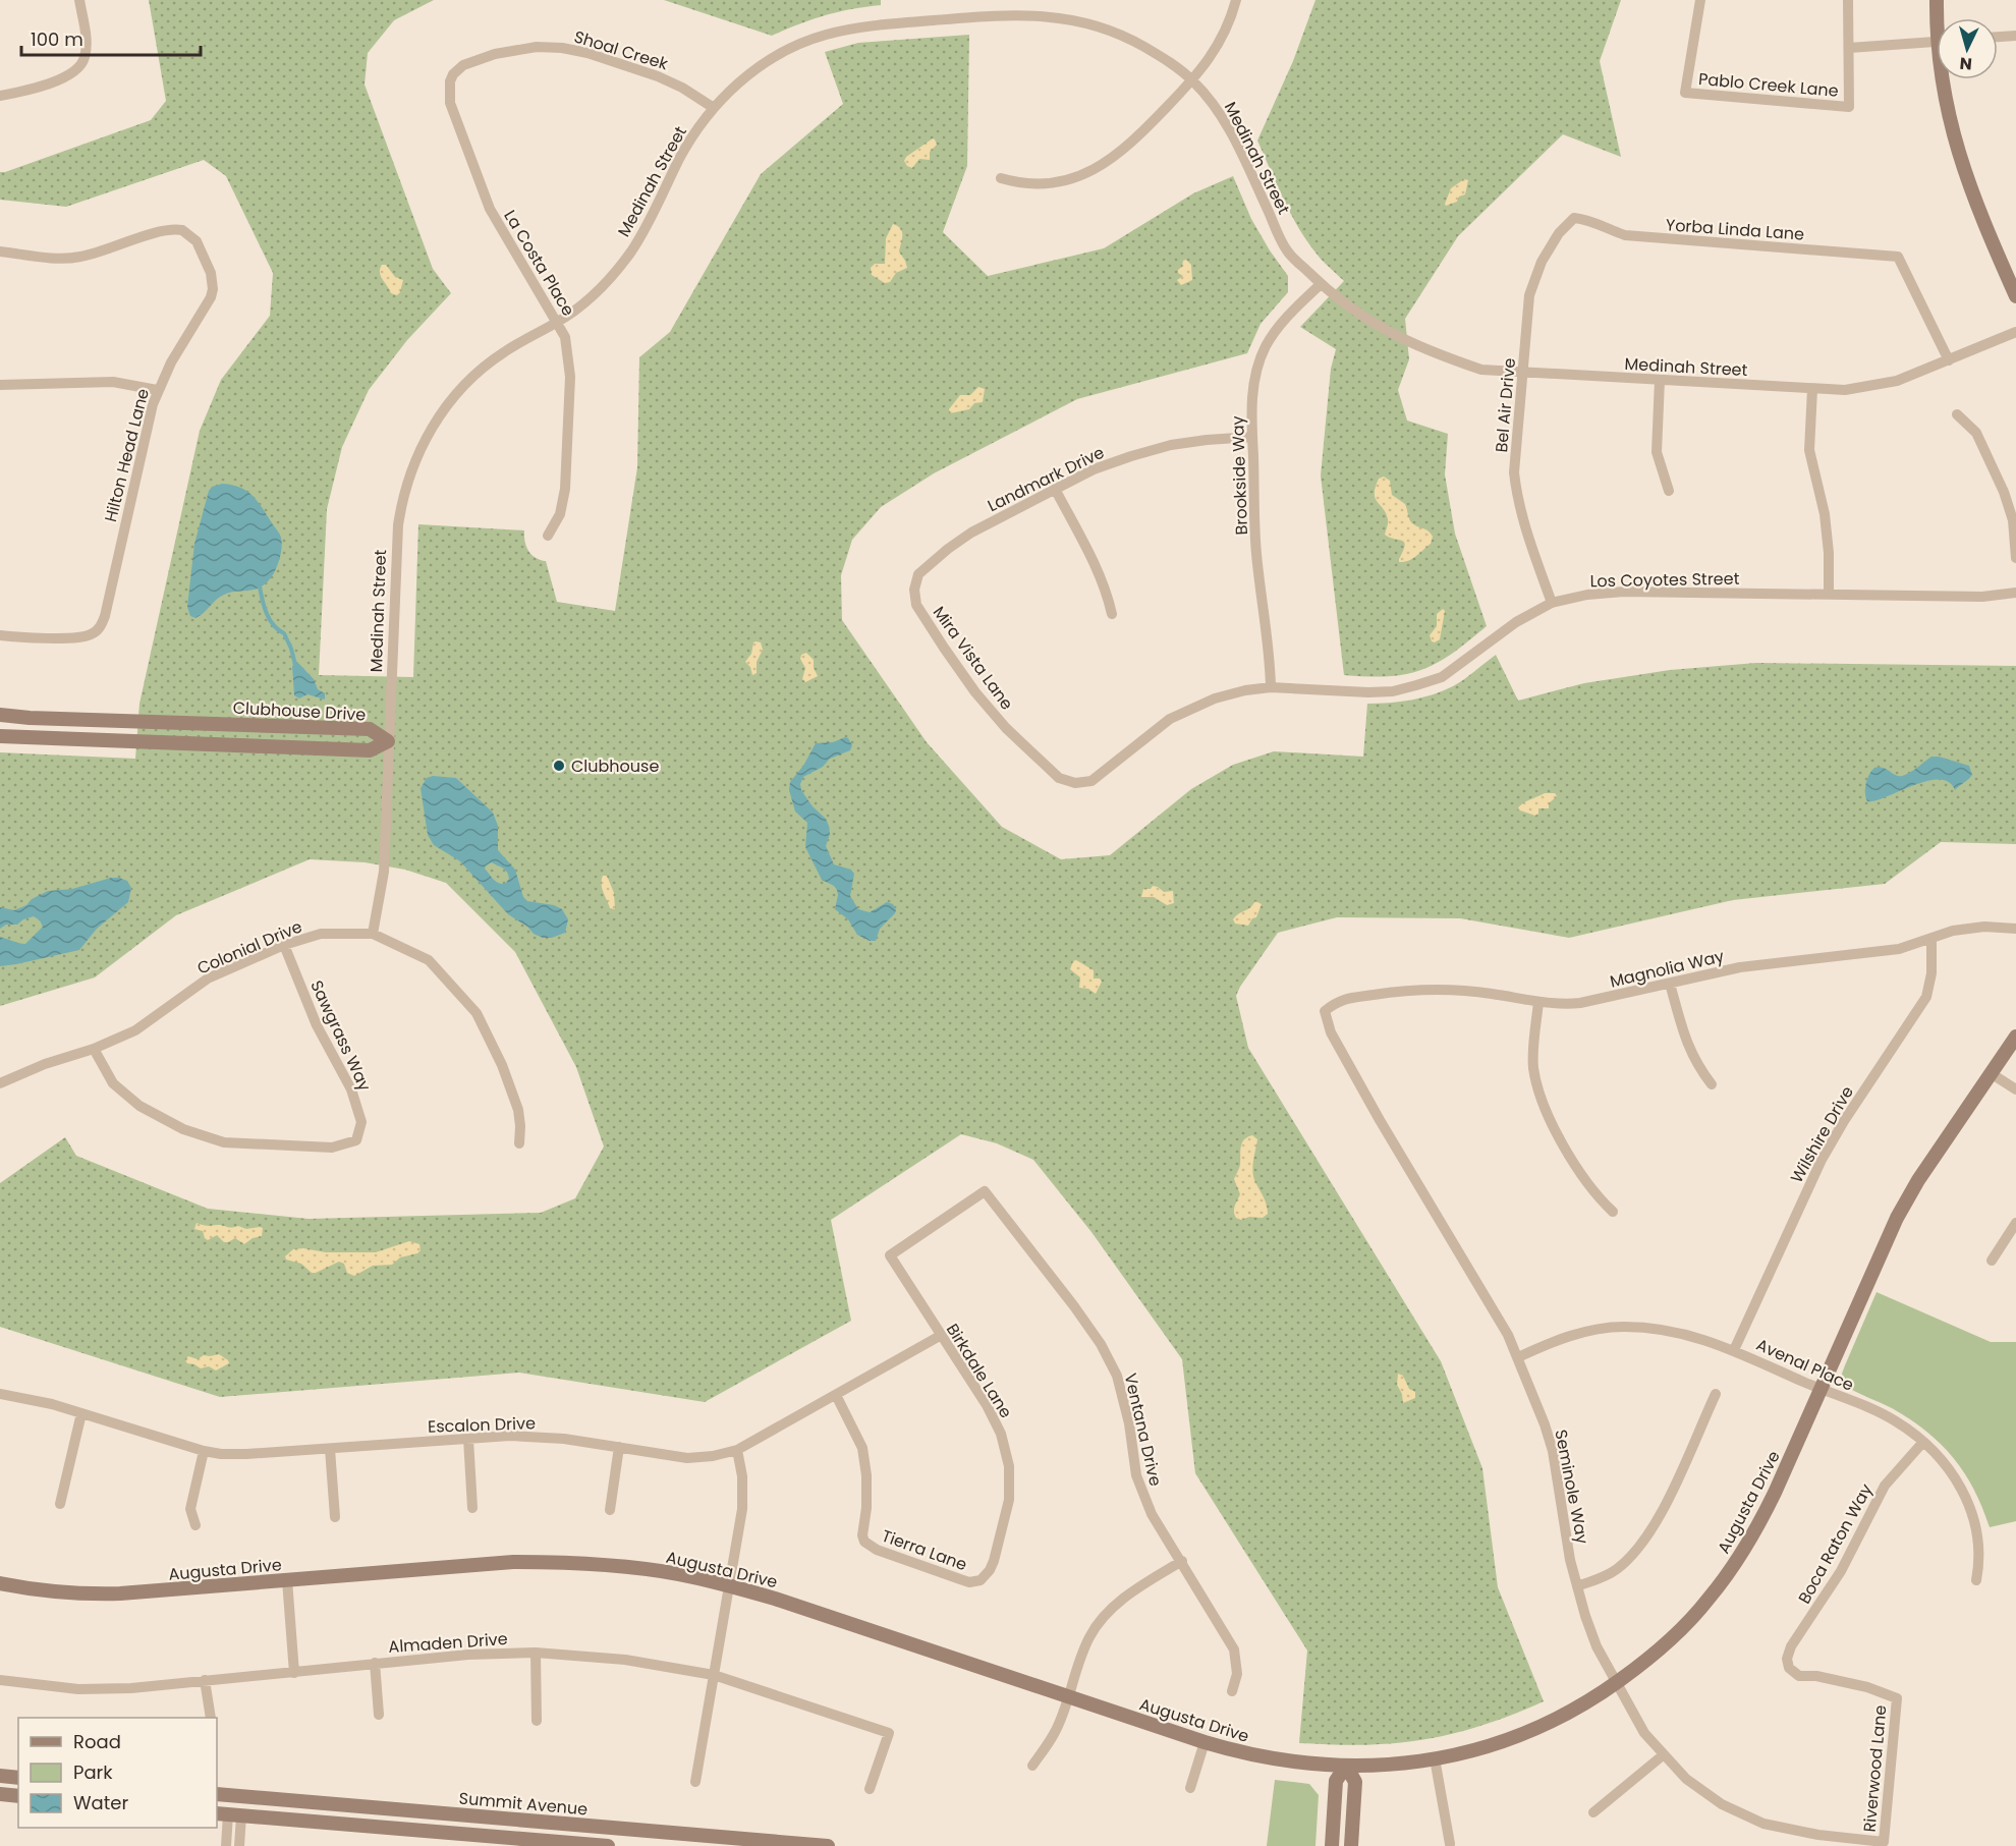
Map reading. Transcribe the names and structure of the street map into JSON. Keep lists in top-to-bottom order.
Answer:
{
  "streets": {
    "street": [
      "Shoal Creek",
      "Pablo Creek Lane",
      "Medinah Street",
      "Yorba Linda Lane",
      "La Costa Place",
      "Bel Air Drive",
      "Hilton Head Lane",
      "Brookside Way",
      "Landmark Drive",
      "Los Coyotes Street",
      "Mira Vista Lane",
      "Clubhouse Drive",
      "Colonial Drive",
      "Magnolia Way",
      "Sawgrass Way",
      "Wilshire Drive",
      "Avenal Place",
      "Birkdale Lane",
      "Escalon Drive",
      "Ventana Drive",
      "Seminole Way",
      "Augusta Drive",
      "Boca Raton Way",
      "Tierra Lane",
      "Almaden Drive",
      "Riverwood Lane",
      "Summit Avenue"
    ]
  },
  "crossings": [
    ["Shoal Creek", "Medinah Street"],
    ["Shoal Creek", "La Costa Place"],
    ["Medinah Street", "Yorba Linda Lane"],
    ["Medinah Street", "La Costa Place"],
    ["Medinah Street", "Bel Air Drive"],
    ["Medinah Street", "Brookside Way"],
    ["Medinah Street", "Clubhouse Drive"],
    ["Medinah Street", "Colonial Drive"],
    ["Yorba Linda Lane", "Bel Air Drive"],
    ["Bel Air Drive", "Los Coyotes Street"],
    ["Brookside Way", "Landmark Drive"],
    ["Brookside Way", "Los Coyotes Street"],
    ["Landmark Drive", "Mira Vista Lane"],
    ["Los Coyotes Street", "Mira Vista Lane"],
    ["Colonial Drive", "Sawgrass Way"],
    ["Magnolia Way", "Wilshire Drive"],
    ["Magnolia Way", "Seminole Way"],
    ["Wilshire Drive", "Avenal Place"],
    ["Avenal Place", "Seminole Way"],
    ["Avenal Place", "Augusta Drive"],
    ["Avenal Place", "Boca Raton Way"],
    ["Birkdale Lane", "Escalon Drive"],
    ["Birkdale Lane", "Ventana Drive"],
    ["Birkdale Lane", "Tierra Lane"],
    ["Escalon Drive", "Tierra Lane"],
    ["Seminole Way", "Augusta Drive"],
    ["Seminole Way", "Riverwood Lane"],
    ["Boca Raton Way", "Riverwood Lane"]
  ],
  "places": ["Clubhouse"],
  "legend": ["Road", "Park", "Water"],
  "scale_bar": "100 m",
  "north": "bottom"
}
